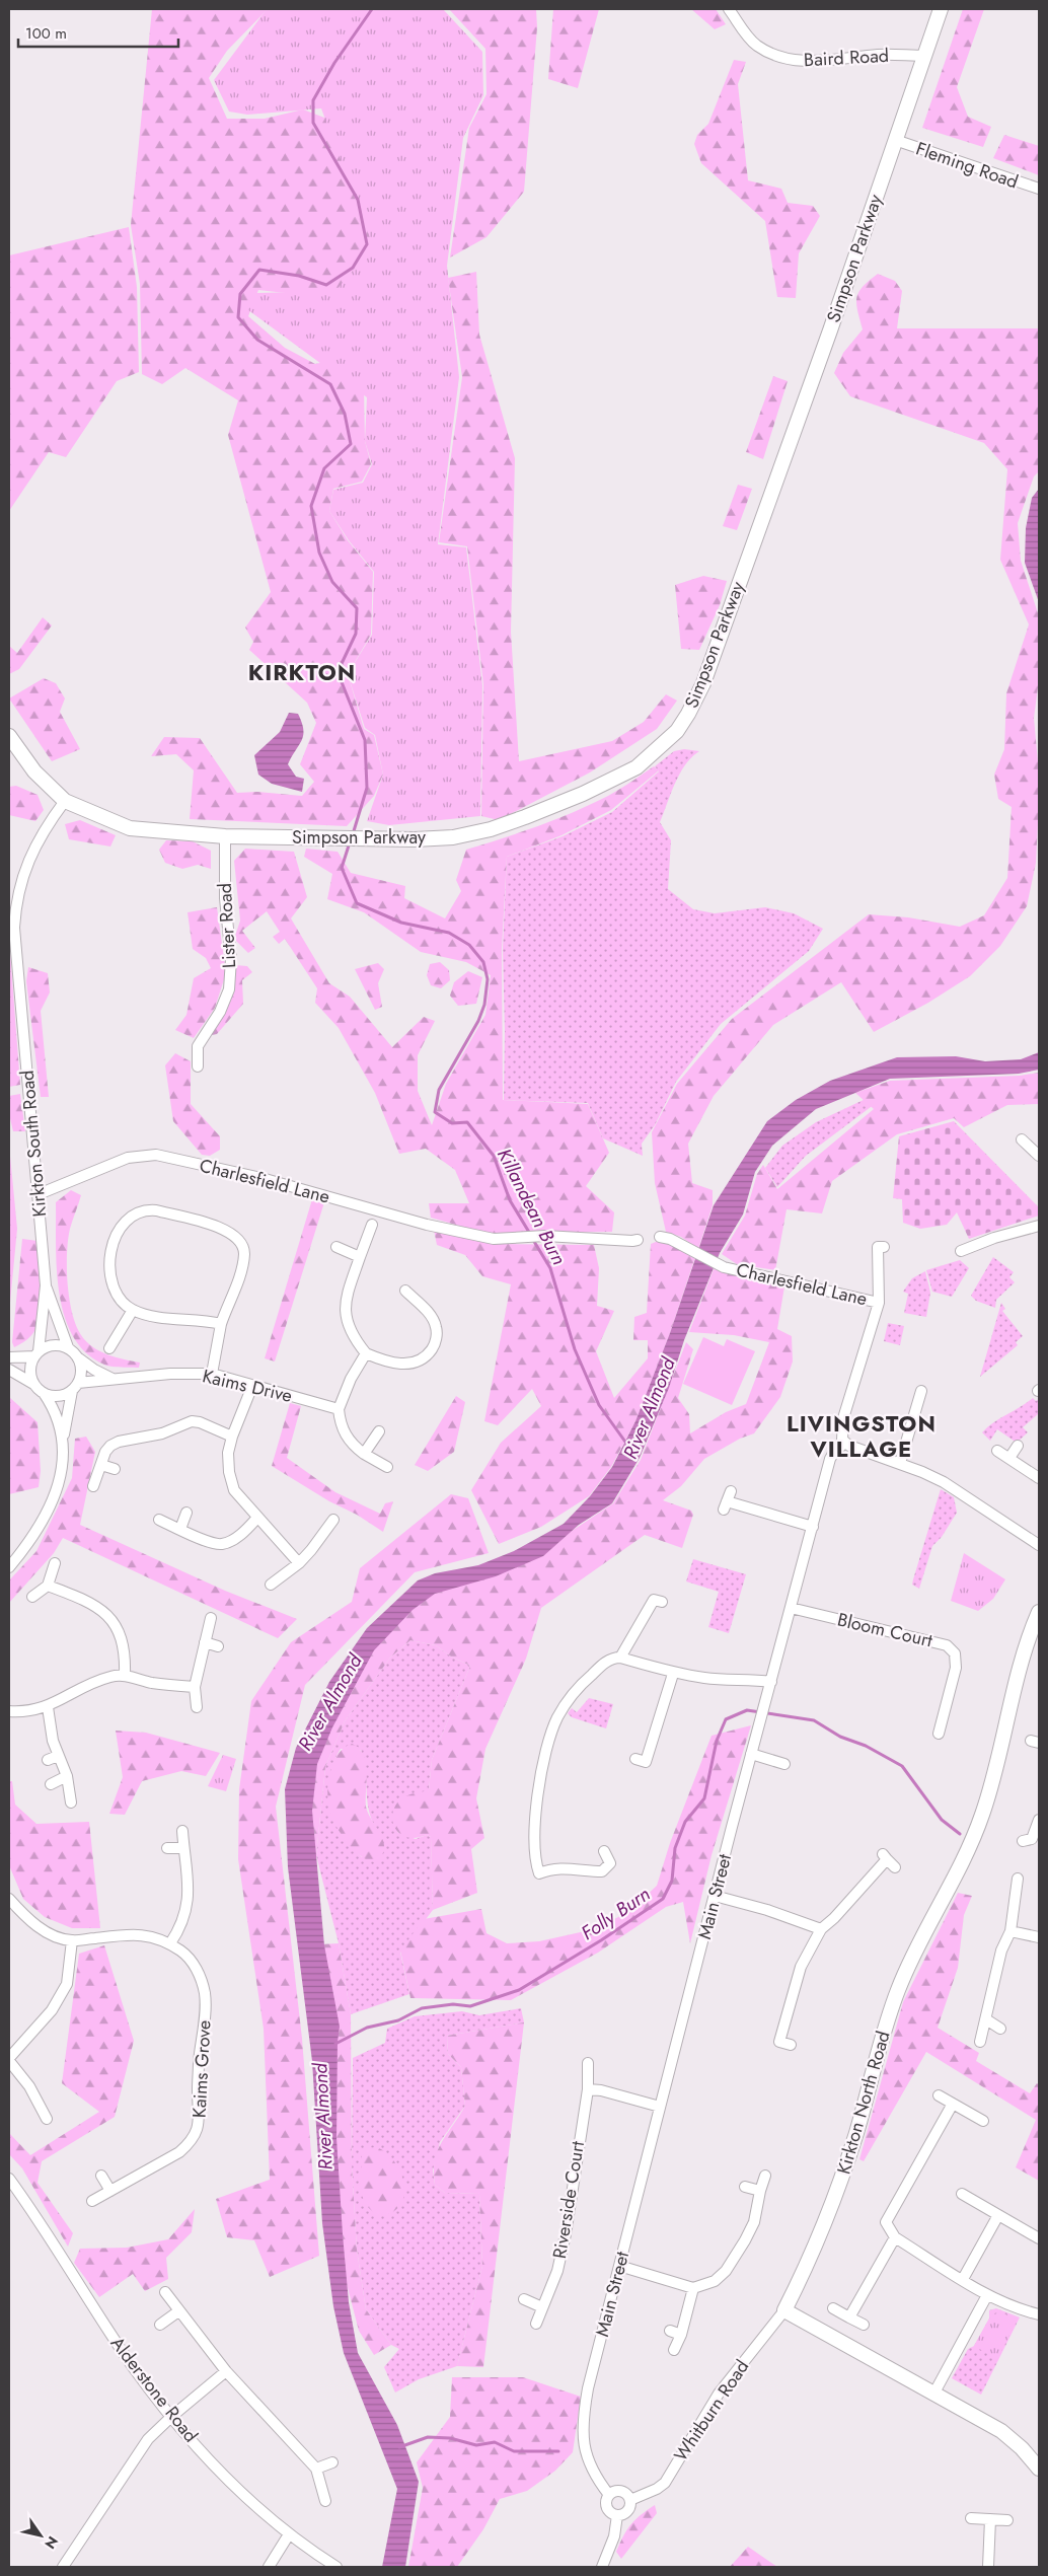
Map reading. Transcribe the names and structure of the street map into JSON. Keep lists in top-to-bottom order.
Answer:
{
  "streets": {
    "main road": ["Simpson Parkway", "Kirkton North Road"],
    "street": [
      "Baird Road",
      "Fleming Road",
      "Lister Road",
      "Kirkton South Road",
      "Charlesfield Lane",
      "Kaims Drive",
      "Bloom Court",
      "Main Street",
      "Kaims Grove",
      "Riverside Court",
      "Alderstone Road",
      "Whitburn Road"
    ]
  },
  "crossings": [
    ["Baird Road", "Simpson Parkway"],
    ["Fleming Road", "Simpson Parkway"],
    ["Simpson Parkway", "Lister Road"],
    ["Simpson Parkway", "Kirkton South Road"],
    ["Kirkton South Road", "Charlesfield Lane"],
    ["Kirkton South Road", "Kaims Drive"],
    ["Bloom Court", "Main Street"],
    ["Main Street", "Whitburn Road"],
    ["Kirkton North Road", "Whitburn Road"]
  ],
  "districts": ["KIRKTON", "LIVINGSTON VILLAGE"],
  "water": ["Killandean Burn", "River Almond", "Folly Burn"],
  "scale_bar": "100 m",
  "north": "bottom right"
}
